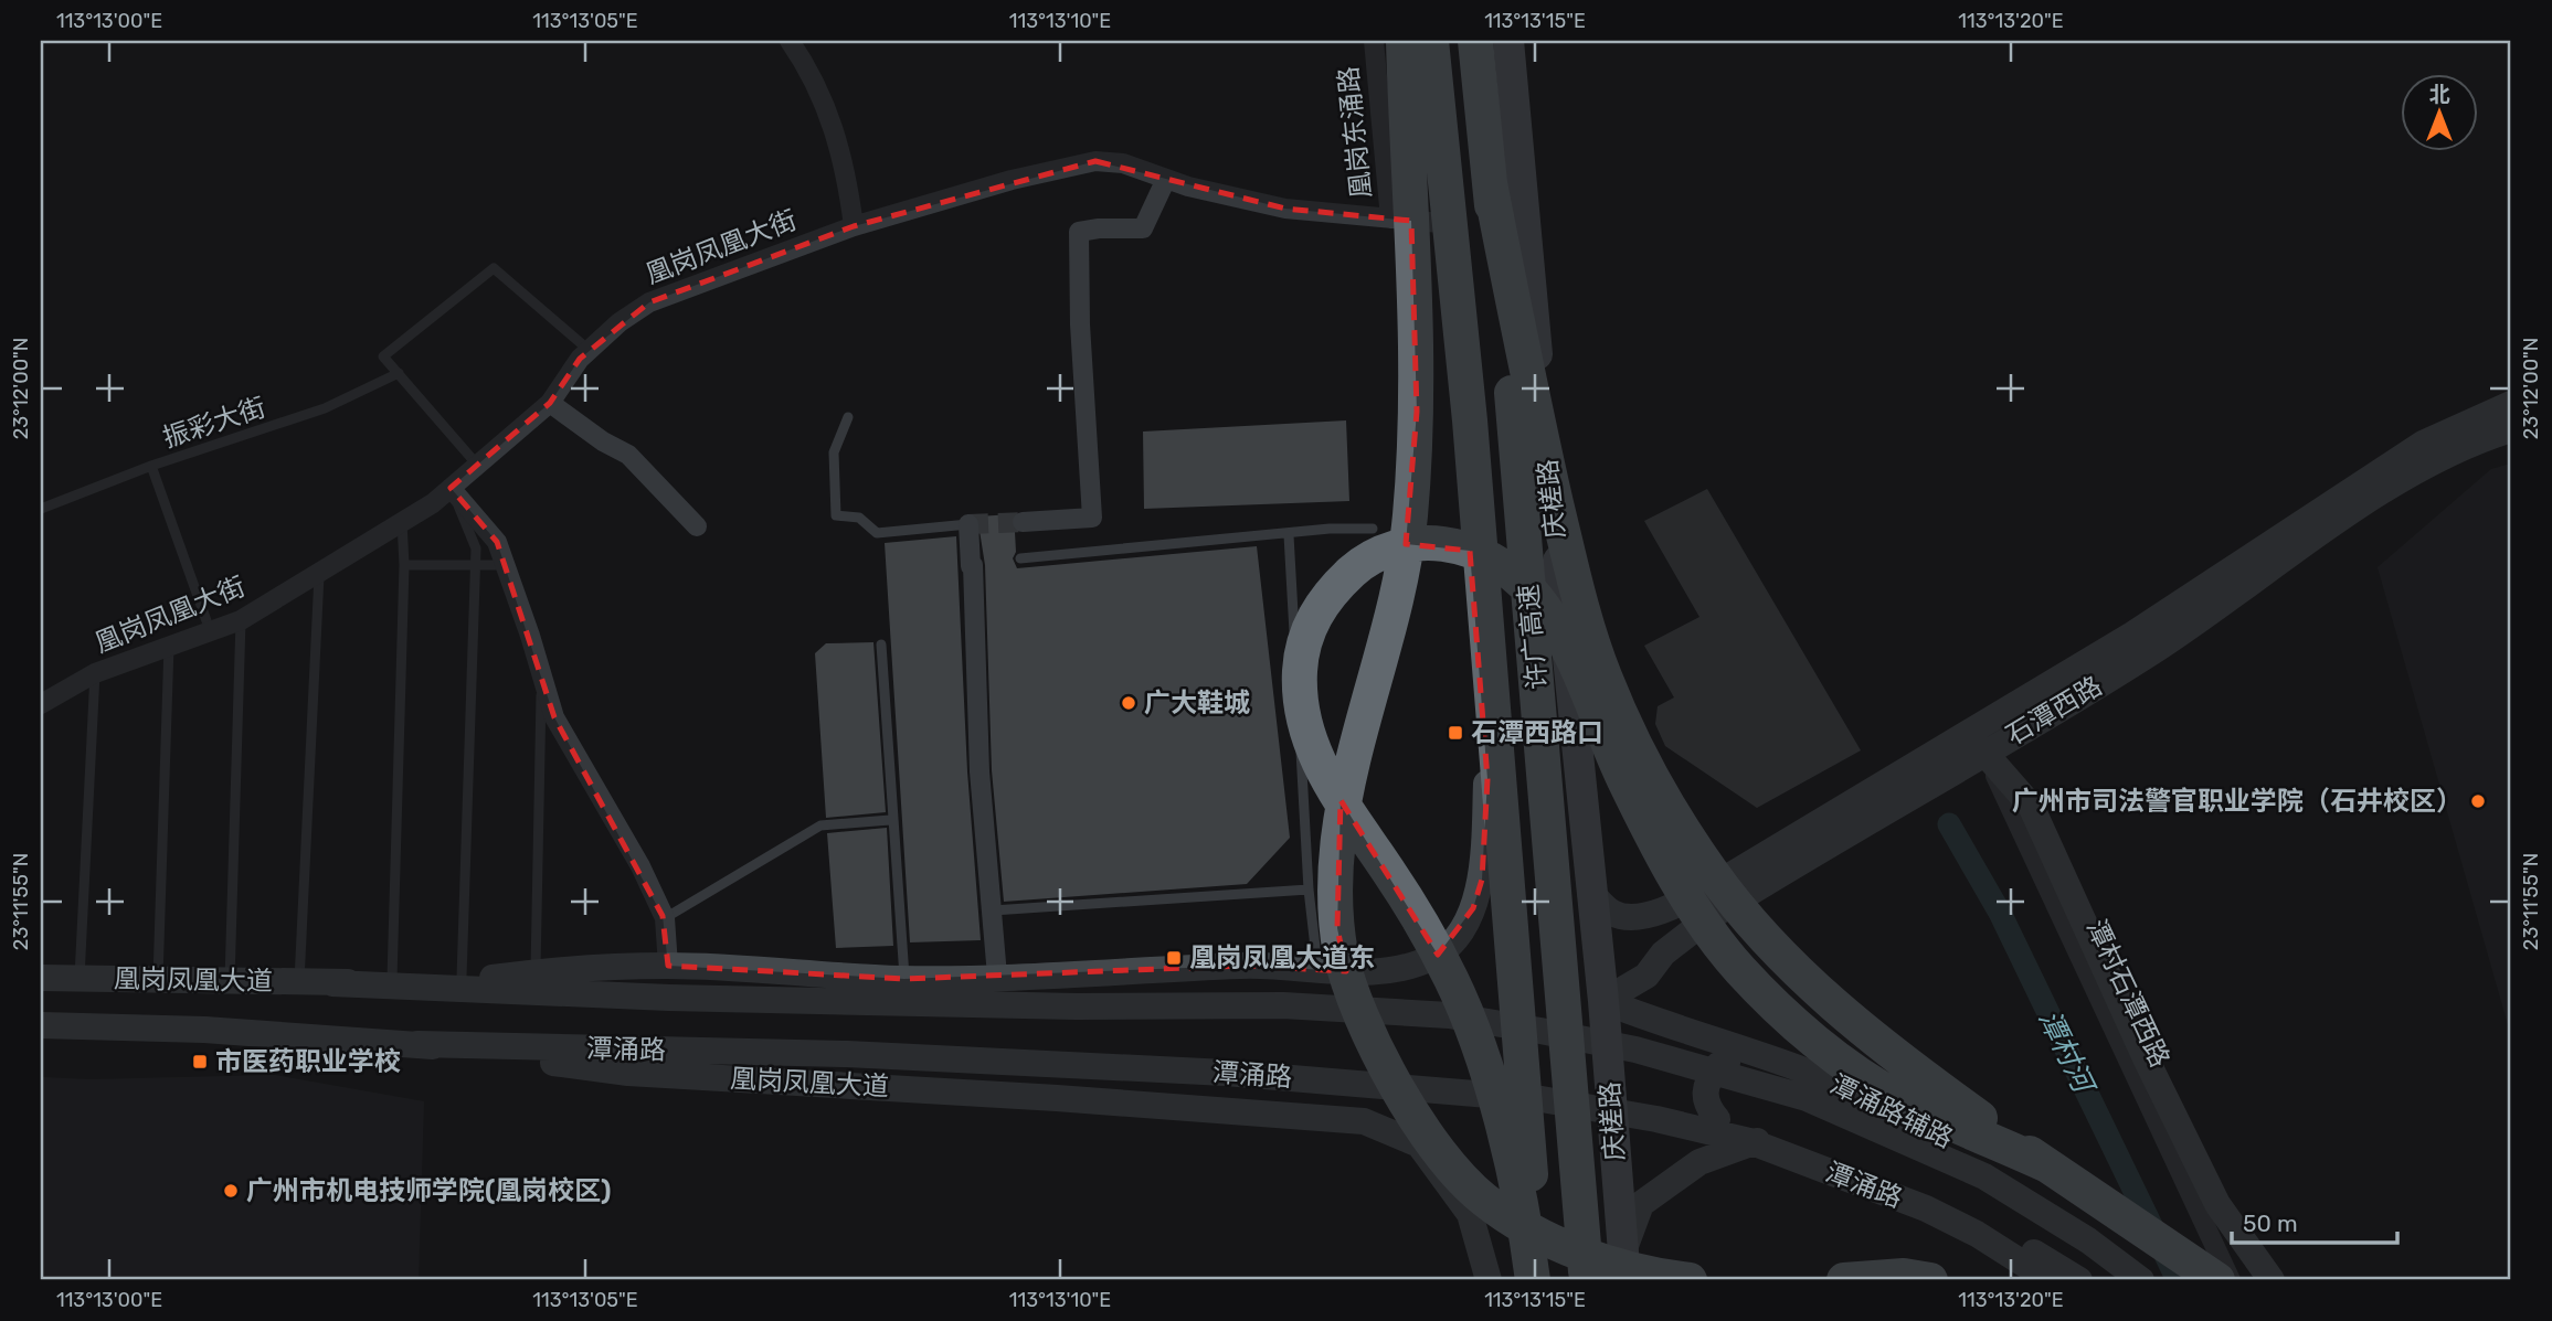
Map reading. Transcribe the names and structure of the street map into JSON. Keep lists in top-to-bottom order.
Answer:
{
  "streets": {
    "highway": ["许广高速"],
    "main road": ["庆槎路"],
    "street": [
      "凰岗东涌路",
      "凰岗凤凰大街",
      "石潭西路",
      "凰岗凤凰大道",
      "潭村石潭西路",
      "潭涌路",
      "潭涌路辅路"
    ],
    "lane": ["振彩大街"]
  },
  "crossings": [
    ["凰岗东涌路", "凰岗凤凰大街"],
    ["庆槎路", "石潭西路"],
    ["庆槎路", "潭涌路辅路"],
    ["石潭西路", "潭村石潭西路"],
    ["石潭西路", "潭涌路辅路"],
    ["凰岗凤凰大道", "潭涌路"]
  ],
  "water": ["潭村河"],
  "places": {
    "other": ["广大鞋城", "广州市司法警官职业学院（石井校区）", "广州市机电技师学院(凰岗校区)"],
    "transit": ["石潭西路口", "凰岗凤凰大道东", "市医药职业学校"]
  },
  "scale_bar": "50 m",
  "north": "top",
  "coordinates": [
    "113°13'00\"E",
    "113°13'05\"E",
    "113°13'10\"E",
    "113°13'15\"E",
    "113°13'20\"E",
    "23°12'00\"N",
    "23°11'55\"N"
  ]
}
